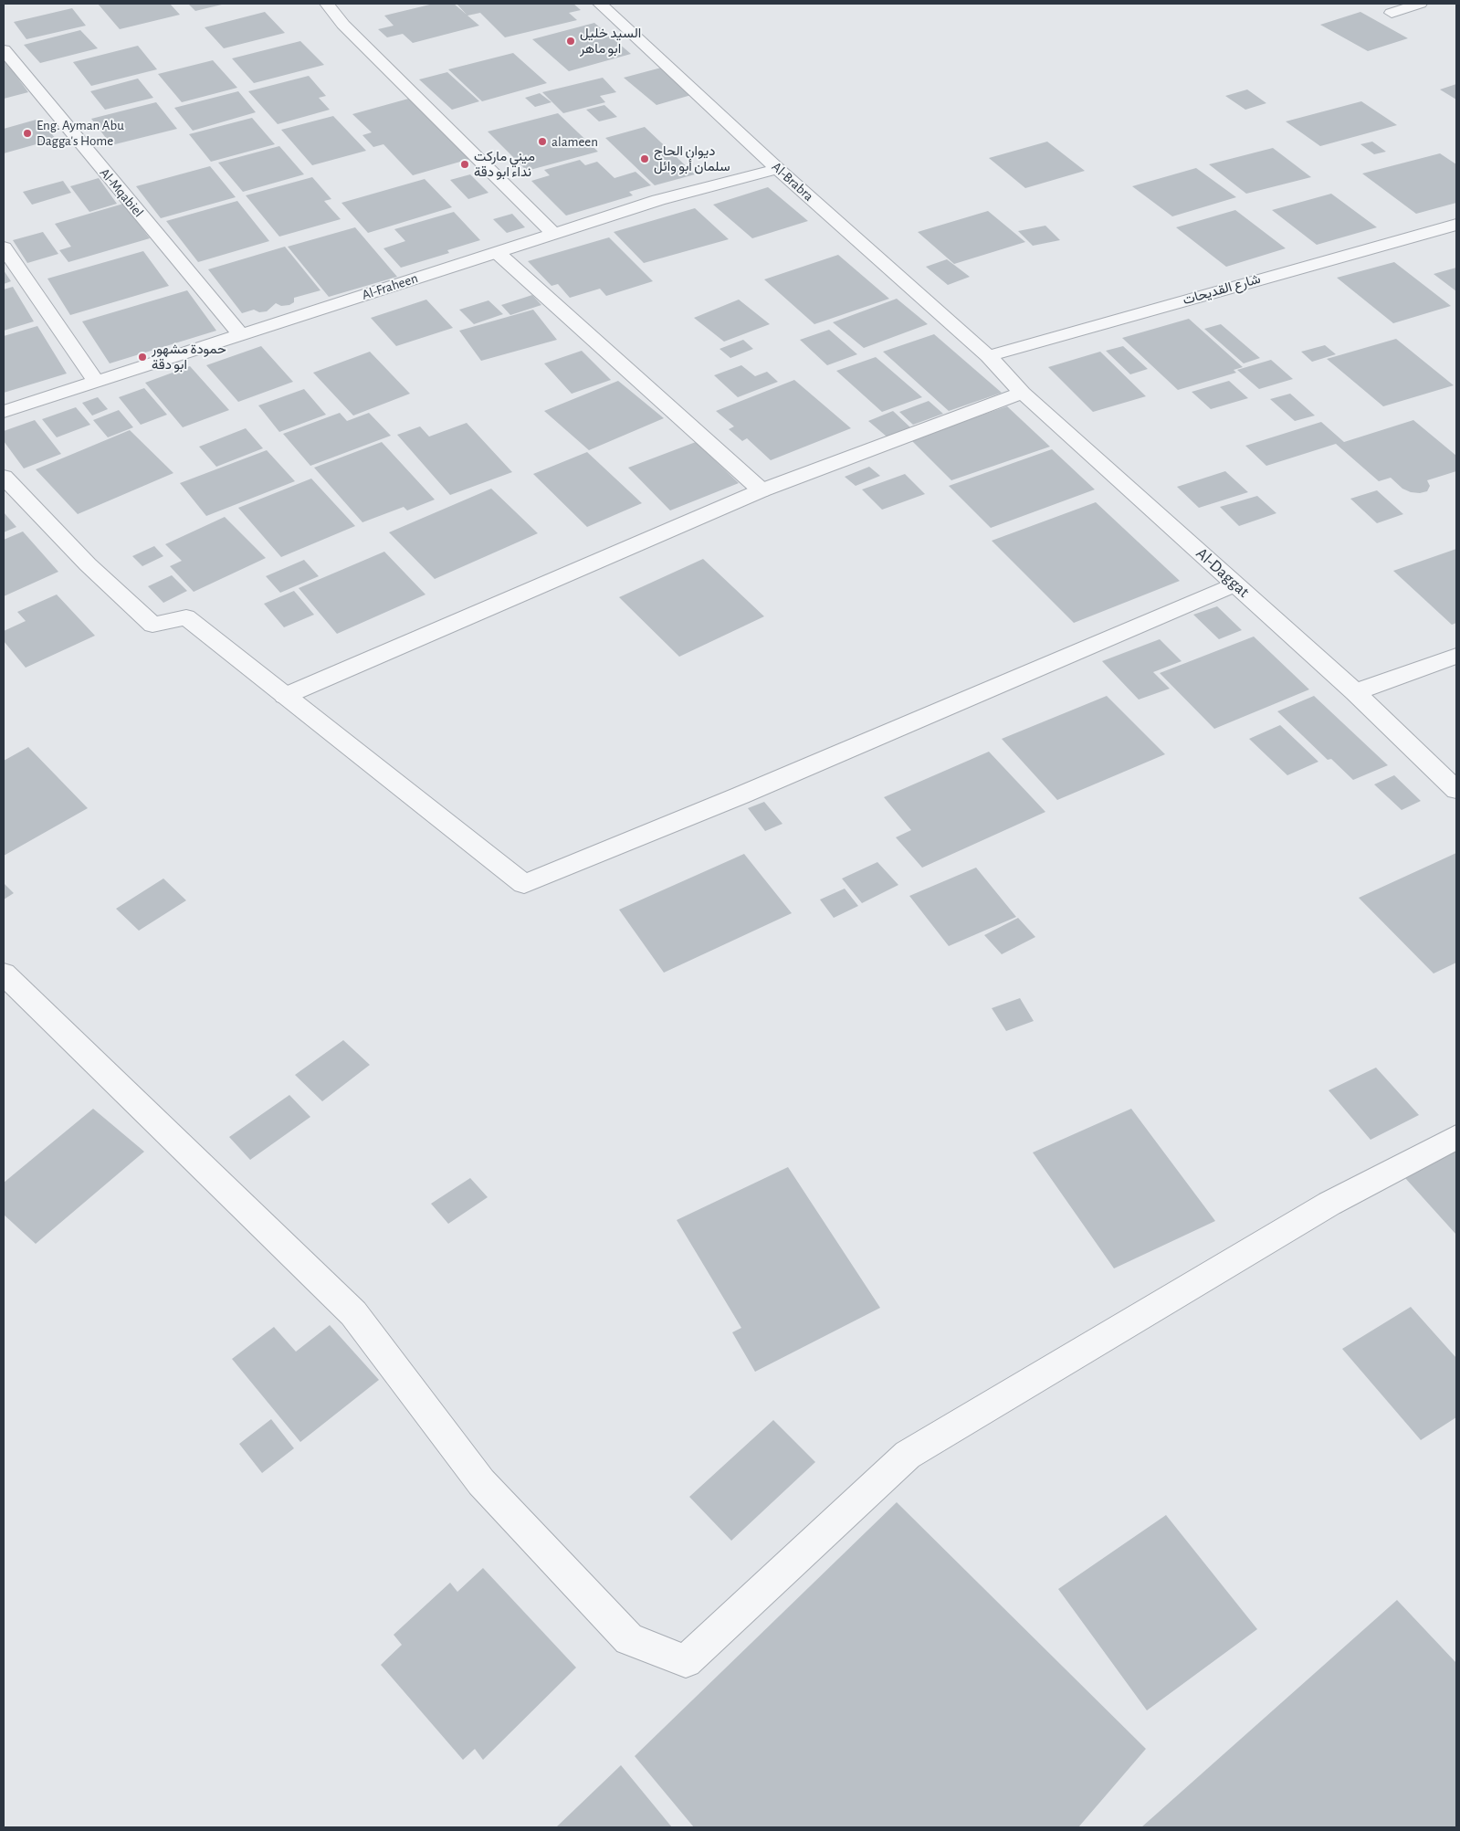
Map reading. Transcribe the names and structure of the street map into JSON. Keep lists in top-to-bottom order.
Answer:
{
  "streets": {
    "street": [
      "Al-Brabra",
      "Al-Mqabiel",
      "Al-Fraheen",
      "شارع القديحات",
      "Al-Daggat"
    ]
  },
  "crossings": [
    ["Al-Brabra", "Al-Fraheen"],
    ["Al-Brabra", "شارع القديحات"],
    ["Al-Brabra", "Al-Daggat"],
    ["Al-Mqabiel", "Al-Fraheen"],
    ["شارع القديحات", "Al-Daggat"]
  ],
  "places": [
    "السيد خليل ابو ماهر",
    "Eng. Ayman Abu Dagga's Home",
    "alameen",
    "ديوان الحاج سلمان أبو وائل",
    "ميني ماركت نداء ابو دقة",
    "حمودة مشهور ابو دقة"
  ]
}
